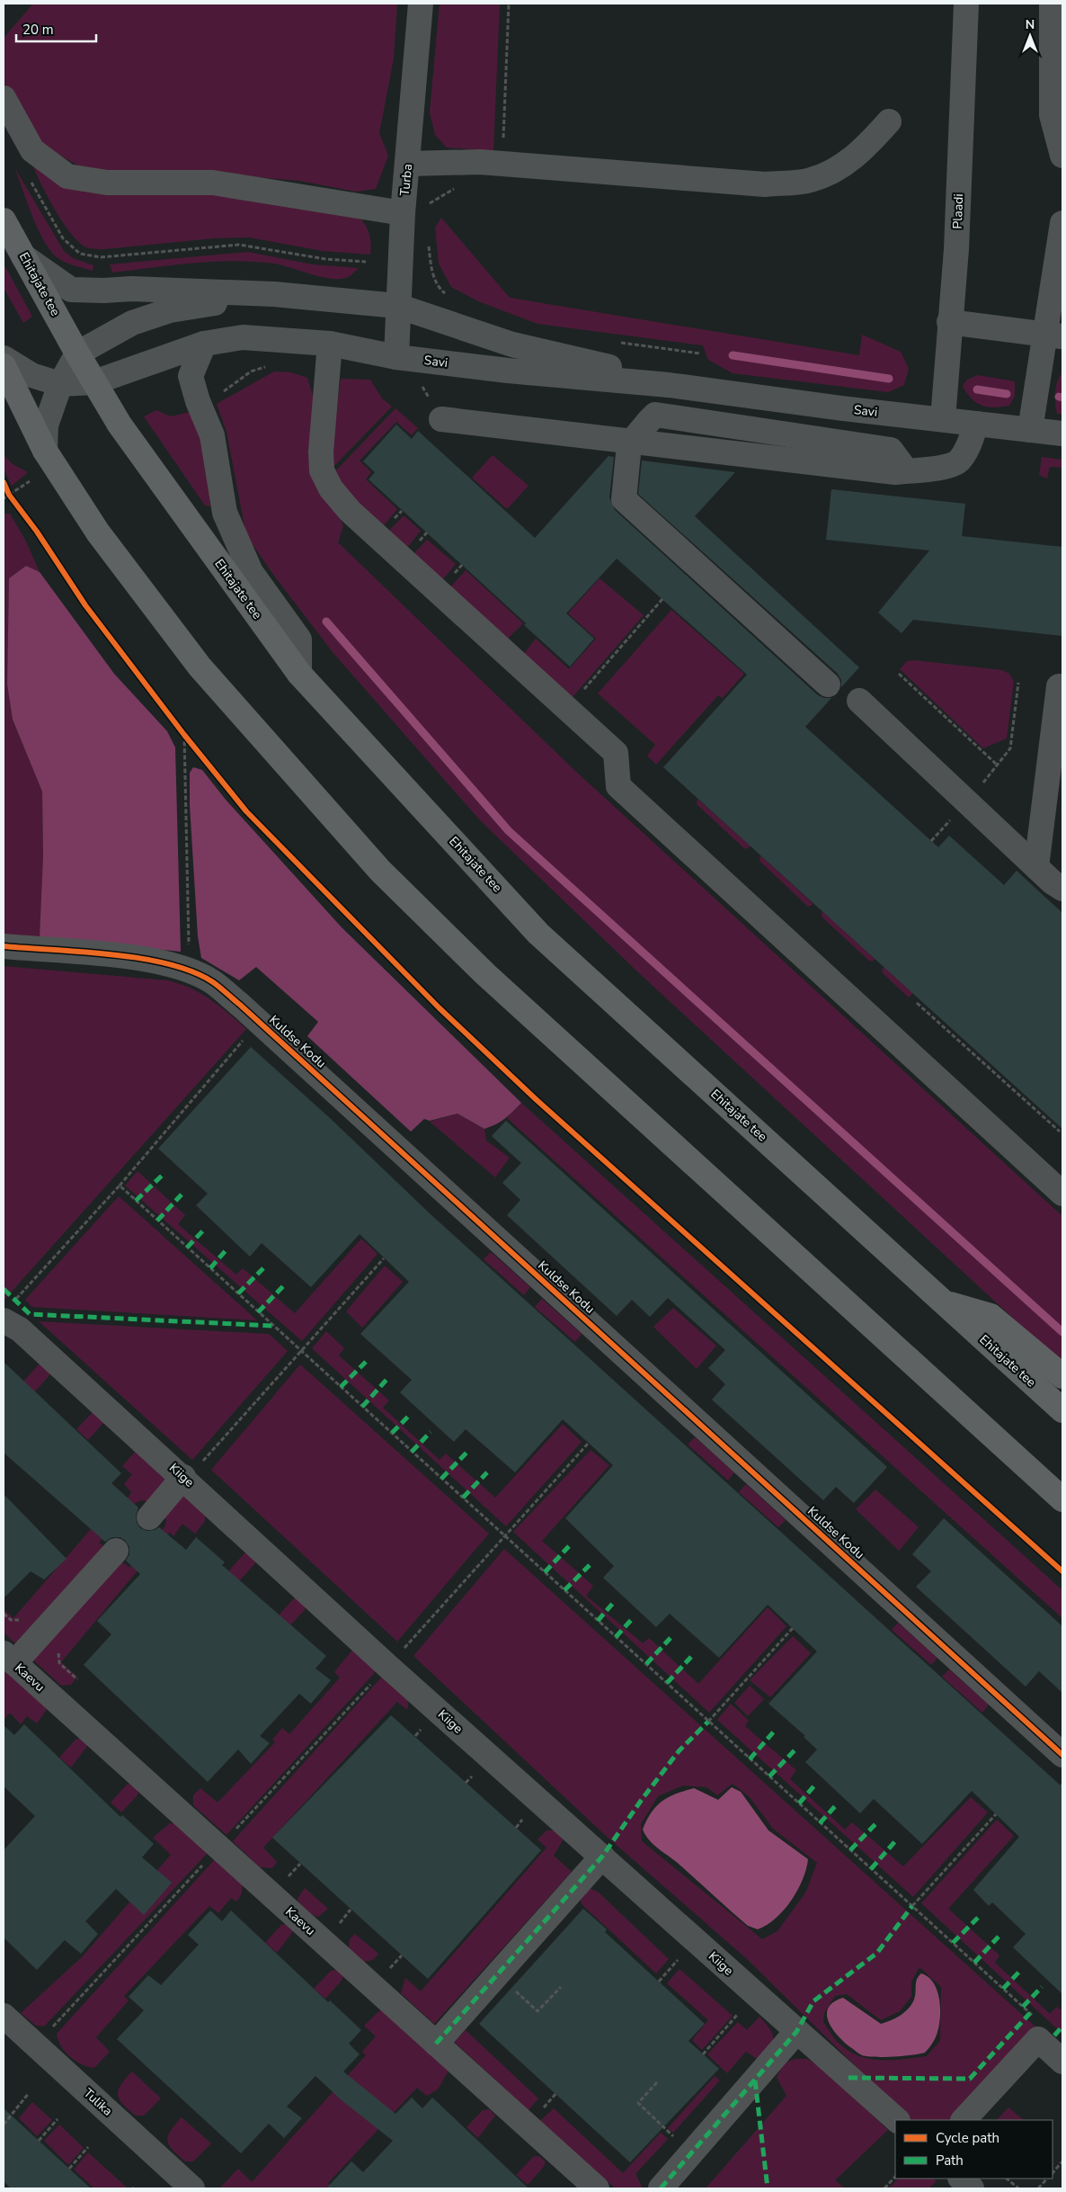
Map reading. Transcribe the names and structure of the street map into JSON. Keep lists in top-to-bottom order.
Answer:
{
  "streets": {
    "highway": ["Ehitajate tee"],
    "street": [
      "Turba",
      "Plaadi",
      "Savi",
      "Kuldse Kodu",
      "Kiige",
      "Kaevu",
      "Tulika"
    ]
  },
  "crossings": [
    ["Turba", "Savi"],
    ["Plaadi", "Savi"],
    ["Ehitajate tee", "Savi"]
  ],
  "legend": ["Cycle path", "Path"],
  "scale_bar": "20 m",
  "north": "top"
}
